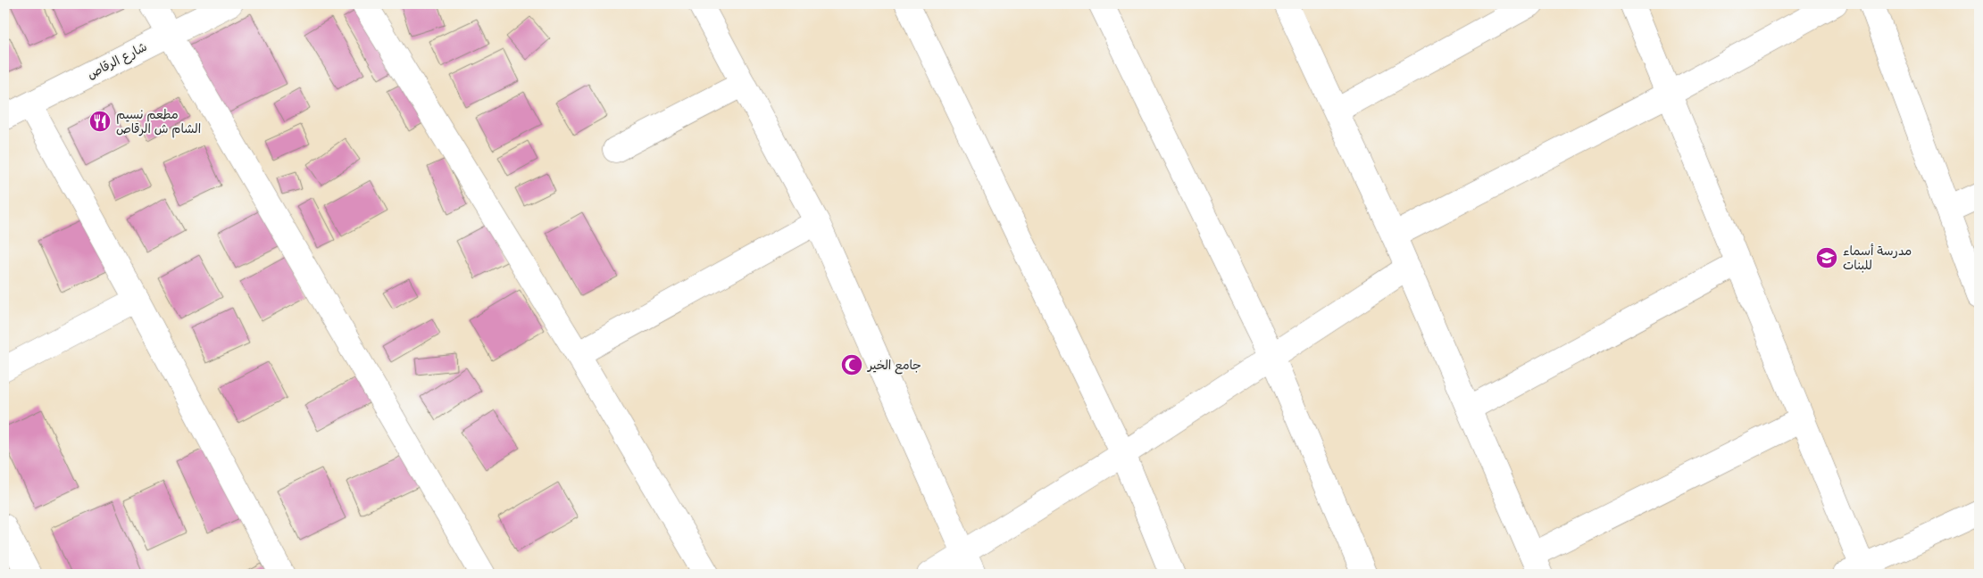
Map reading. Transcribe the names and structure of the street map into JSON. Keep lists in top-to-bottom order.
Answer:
{
  "streets": {
    "street": ["شارع الرقاص"]
  },
  "places": {
    "restaurant": ["مطعم نسيم الشام ش الرقاص"],
    "school or university": ["مدرسة أسماء للبنات"],
    "mosque": ["جامع الخير"]
  }
}
